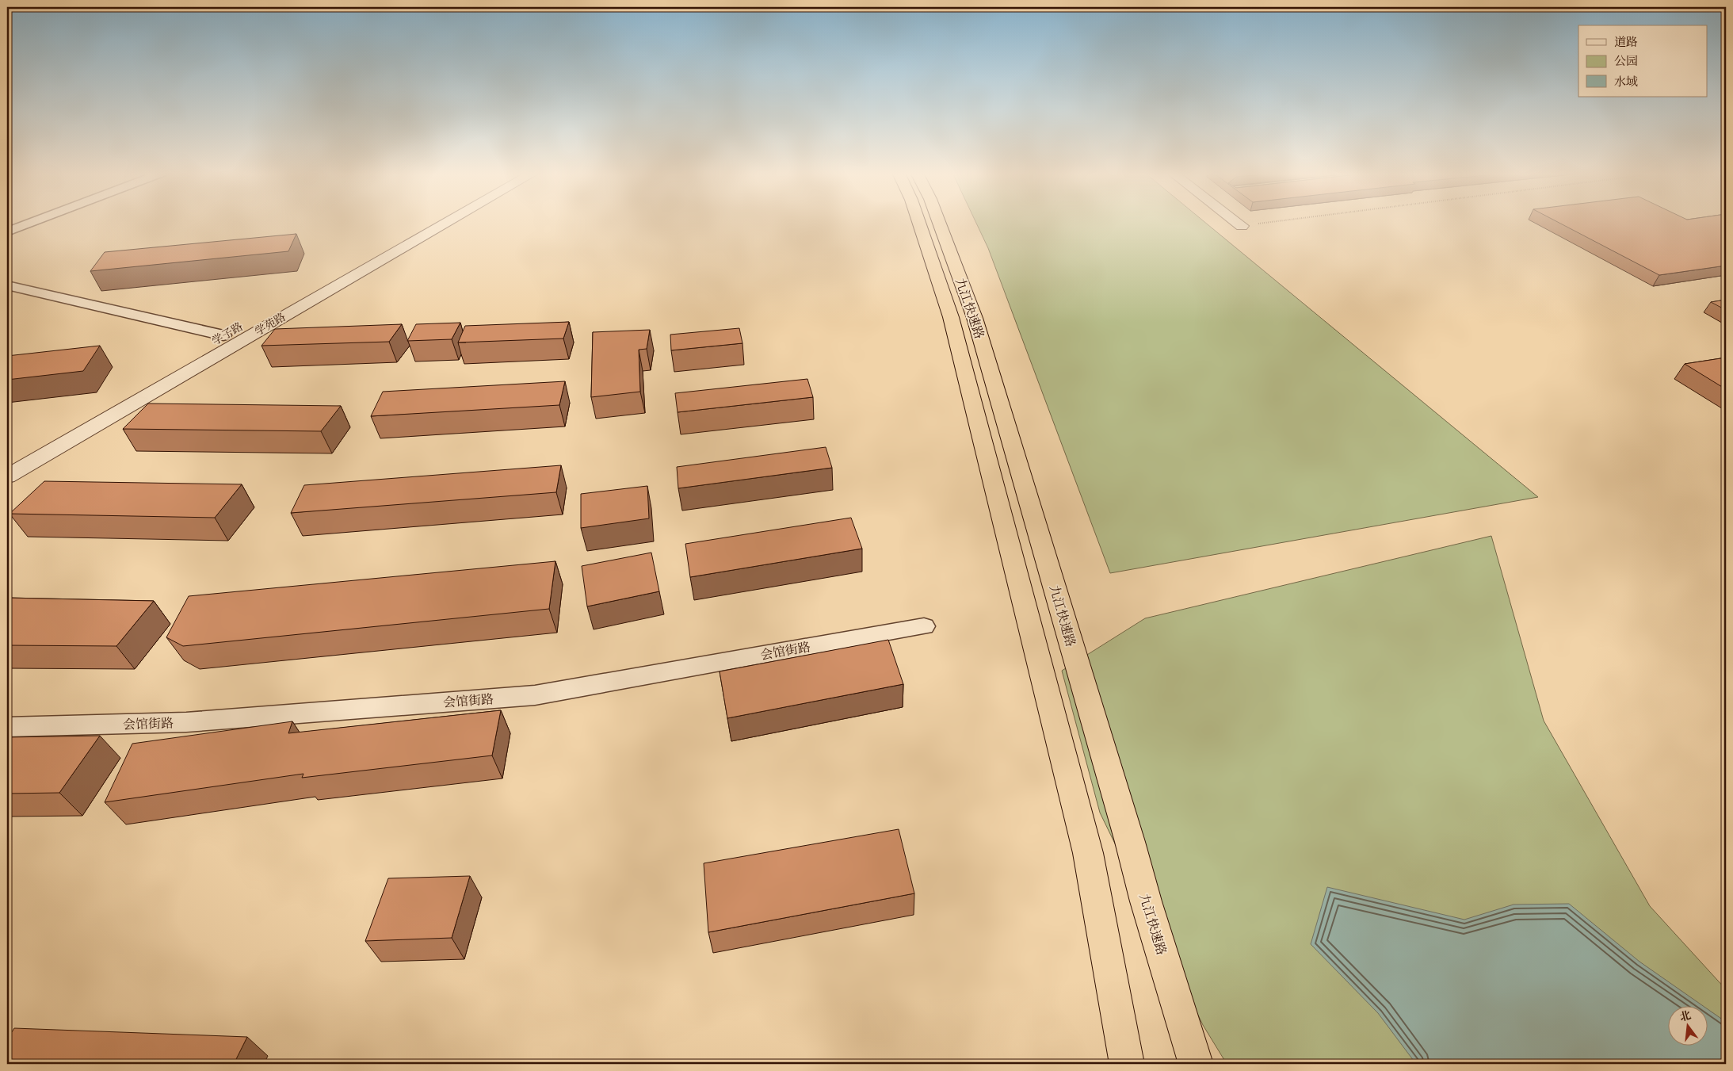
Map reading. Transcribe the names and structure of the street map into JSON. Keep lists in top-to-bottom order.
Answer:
{
  "streets": {
    "highway": ["九江快速路"],
    "street": ["学苑路", "学子路", "会馆街路"]
  },
  "legend": ["道路", "公园", "水域"],
  "north": "top"
}
